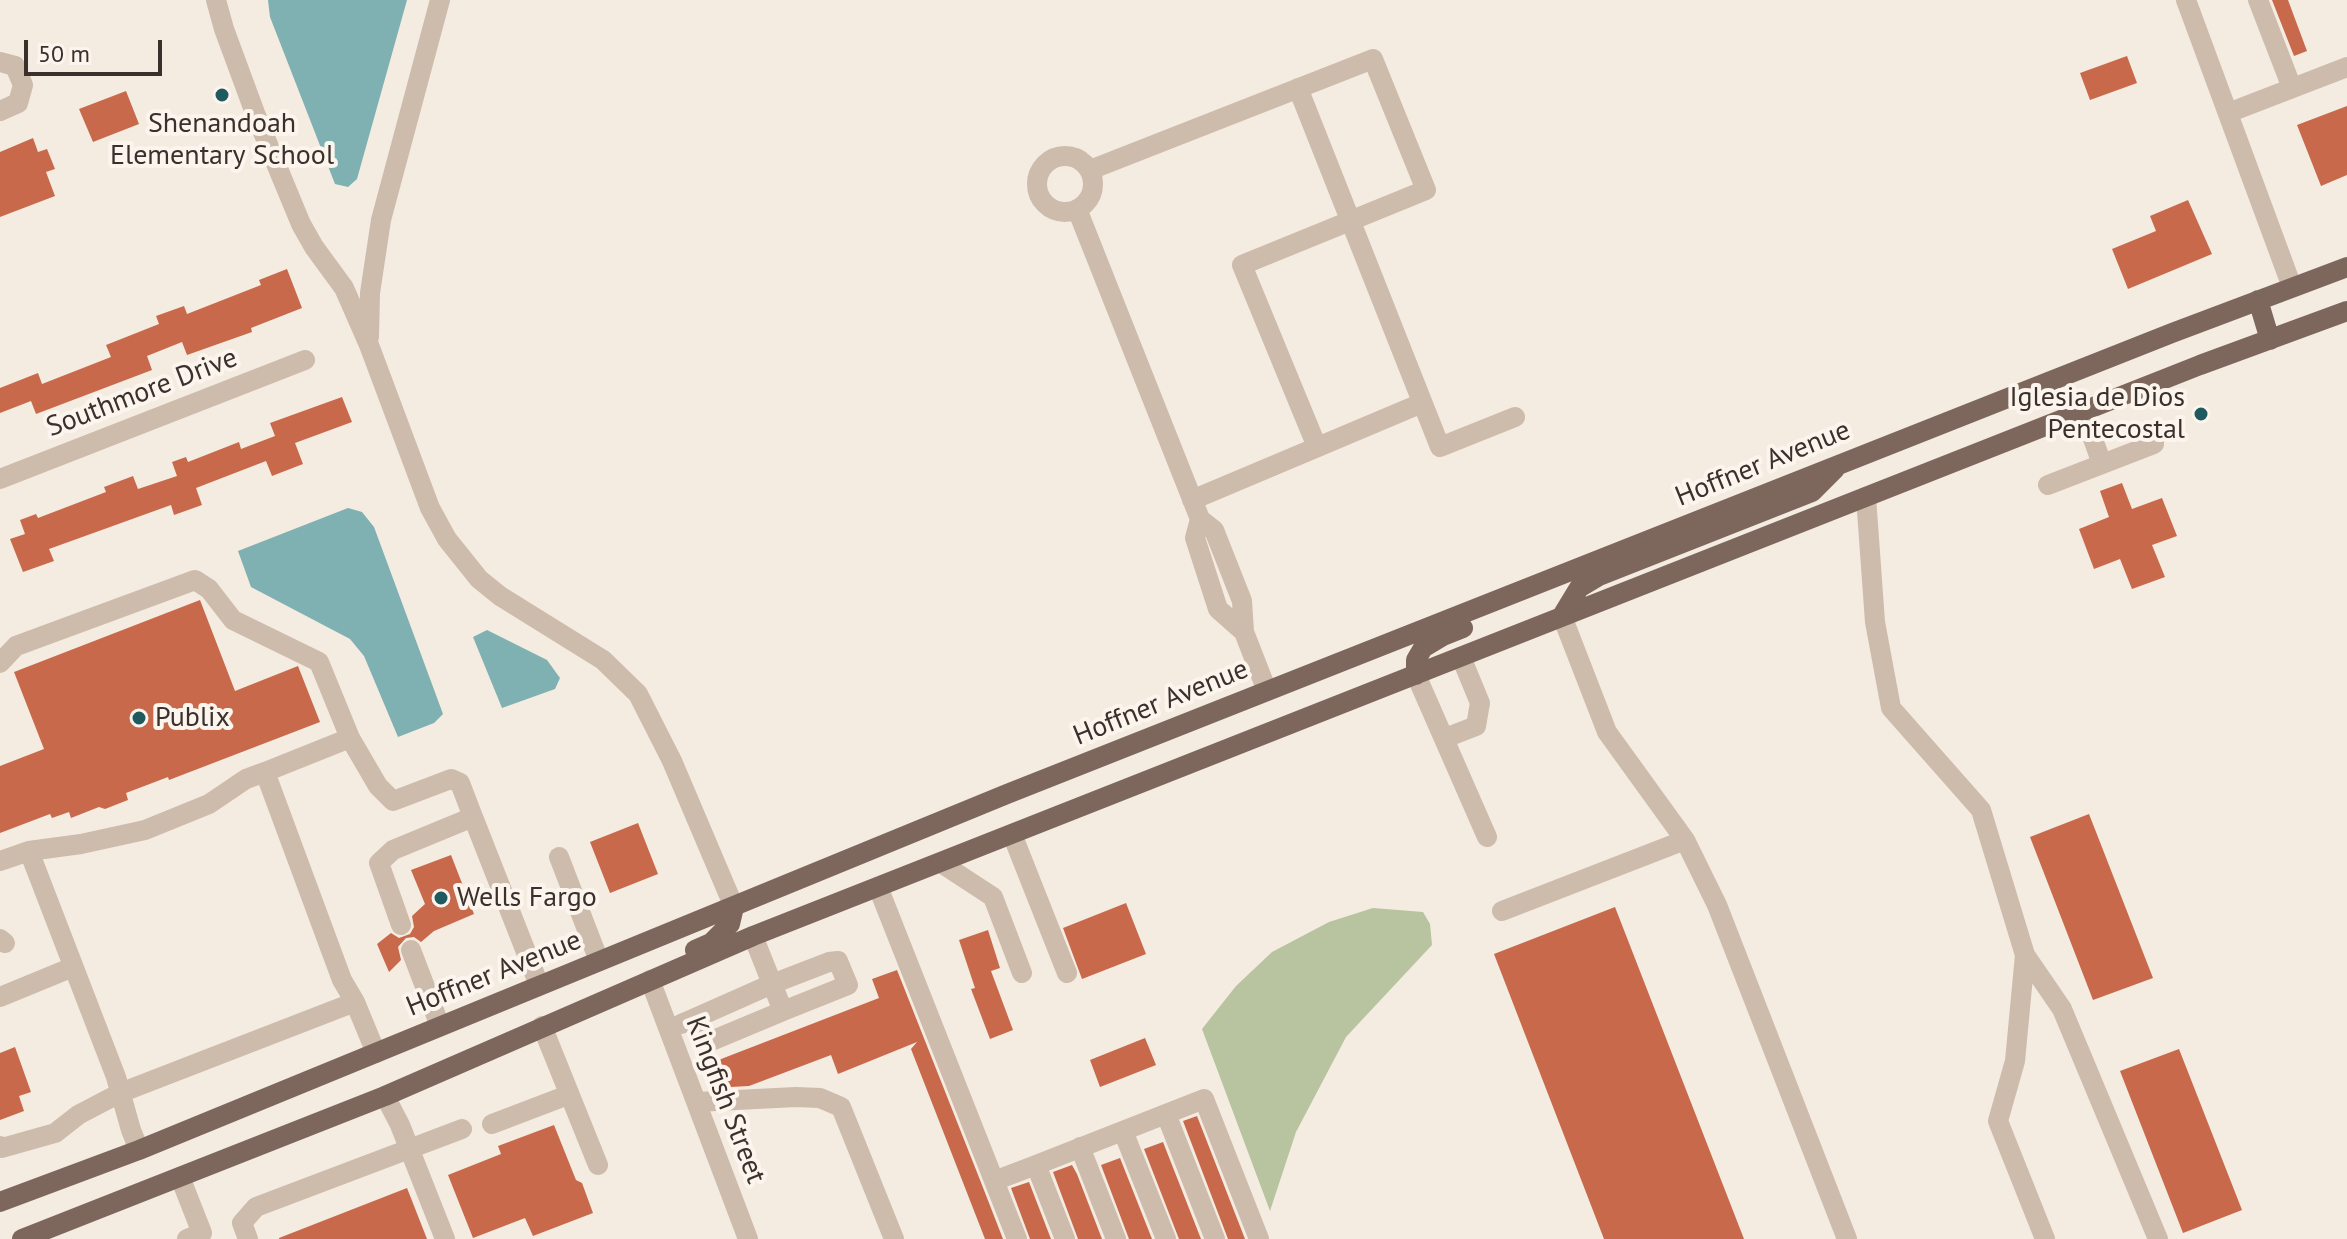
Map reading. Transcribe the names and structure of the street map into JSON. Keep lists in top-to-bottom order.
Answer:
{
  "streets": {
    "main road": ["Hoffner Avenue"],
    "street": ["Southmore Drive", "Kingfish Street"]
  },
  "places": [
    "Shenandoah Elementary School",
    "Iglesia de Dios Pentecostal",
    "Publix",
    "Wells Fargo"
  ],
  "scale_bar": "50 m"
}
